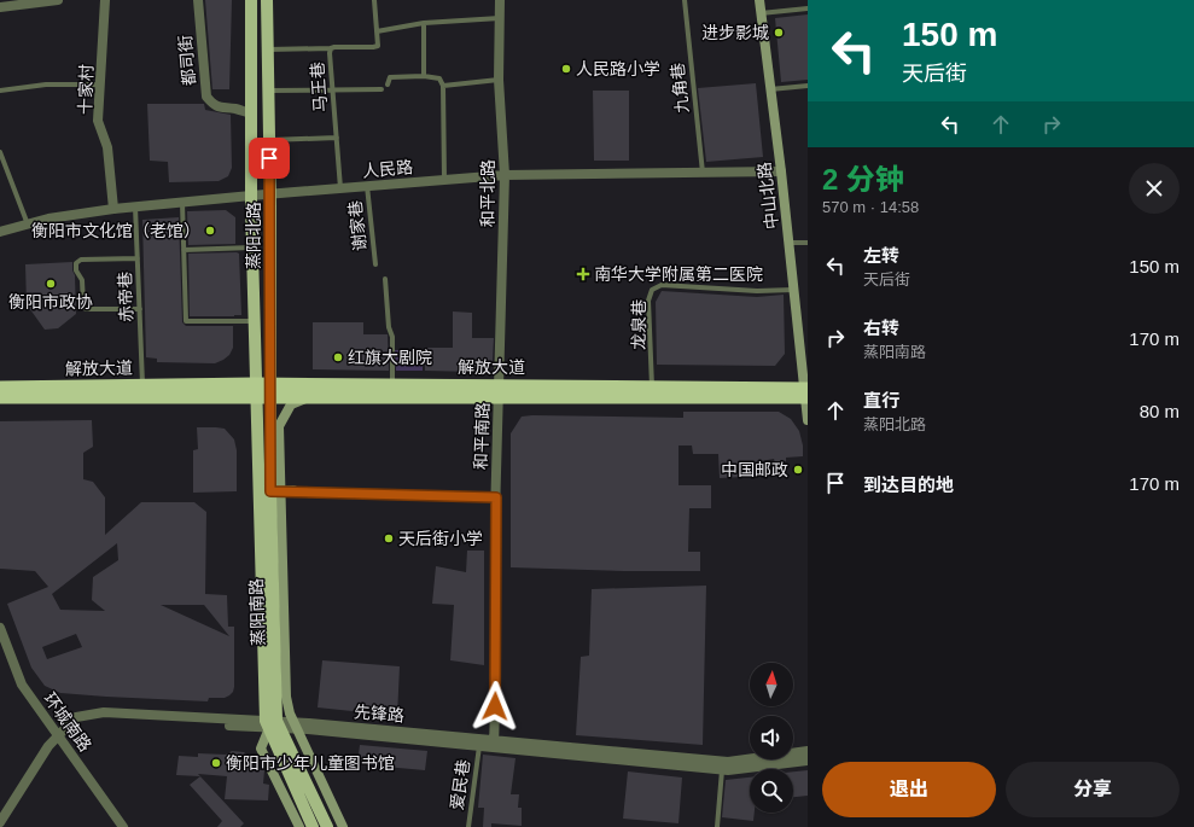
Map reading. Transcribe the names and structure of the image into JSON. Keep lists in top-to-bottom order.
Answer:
{
  "streets": {
    "highway": ["解放大道"],
    "main road": ["中山北路", "蒸阳北路", "蒸阳南路"],
    "street": [
      "都司街",
      "十家村",
      "人民路",
      "和平北路",
      "和平南路",
      "先锋路",
      "环城南路"
    ],
    "lane": [
      "马王巷",
      "九角巷",
      "谢家巷",
      "赤帝巷",
      "龙泉巷",
      "爱民巷"
    ]
  },
  "crossings": [
    ["都司街", "蒸阳北路"],
    ["马王巷", "人民路"],
    ["九角巷", "人民路"],
    ["十家村", "人民路"],
    ["人民路", "和平北路"],
    ["人民路", "中山北路"],
    ["人民路", "谢家巷"],
    ["人民路", "蒸阳北路"],
    ["人民路", "赤帝巷"],
    ["和平北路", "解放大道"],
    ["和平北路", "和平南路"],
    ["中山北路", "龙泉巷"],
    ["中山北路", "解放大道"],
    ["蒸阳北路", "解放大道"],
    ["蒸阳北路", "蒸阳南路"],
    ["赤帝巷", "解放大道"],
    ["龙泉巷", "解放大道"],
    ["解放大道", "和平南路"],
    ["解放大道", "蒸阳南路"],
    ["和平南路", "先锋路"],
    ["蒸阳南路", "先锋路"],
    ["先锋路", "环城南路"],
    ["先锋路", "爱民巷"]
  ],
  "places": {
    "other": [
      "进步影城",
      "人民路小学",
      "衡阳市文化馆（老馆）",
      "衡阳市政协",
      "红旗大剧院",
      "中国邮政",
      "天后街小学",
      "衡阳市少年儿童图书馆"
    ],
    "health": ["南华大学附属第二医院"]
  },
  "north": "top",
  "page": {
    "turn": ["150 m", "天后街"],
    "heading": ["2 分钟", "570 m · 14:58"],
    "list": [
      {
        "name": "左转",
        "note": "天后街",
        "value": "150 m"
      },
      {
        "name": "右转",
        "note": "蒸阳南路",
        "value": "170 m"
      },
      {
        "name": "直行",
        "note": "蒸阳北路",
        "value": "80 m"
      },
      {
        "name": "到达目的地",
        "value": "170 m"
      }
    ],
    "buttons": ["退出", "分享"]
  }
}
